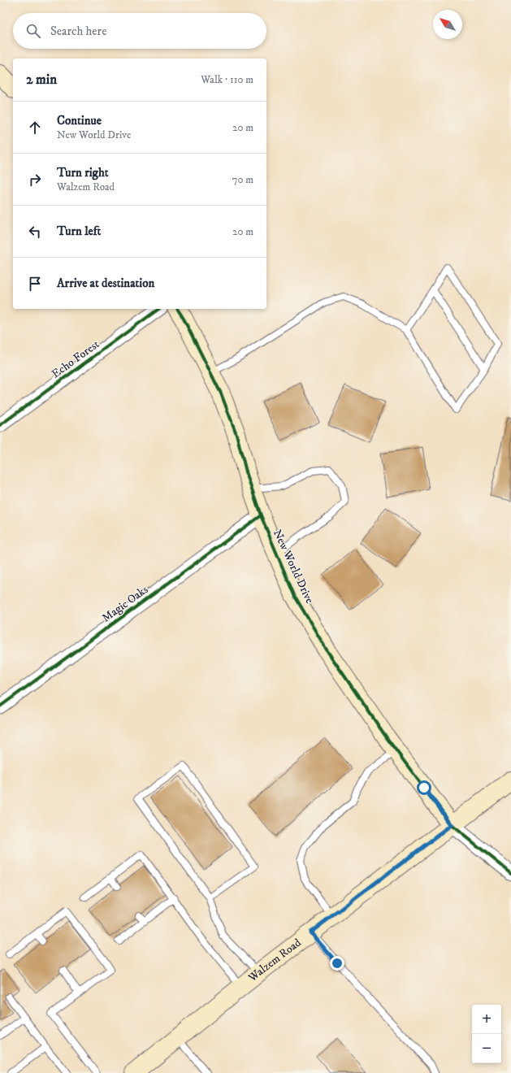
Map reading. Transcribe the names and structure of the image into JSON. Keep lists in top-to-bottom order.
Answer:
{
  "streets": {
    "street": [
      "Echo Forest",
      "New World Drive",
      "Magic Oaks",
      "Walzem Road"
    ]
  },
  "crossings": [
    ["New World Drive", "Magic Oaks"],
    ["New World Drive", "Walzem Road"]
  ],
  "north": "top left",
  "page": {
    "search": "Search here",
    "heading": ["2 min", "Walk · 110 m"],
    "list": [
      ["Continue", "New World Drive", "20 m"],
      ["Turn right", "Walzem Road", "70 m"],
      ["Turn left", "20 m"],
      "Arrive at destination"
    ],
    "map_buttons": ["+", "−"]
  }
}
